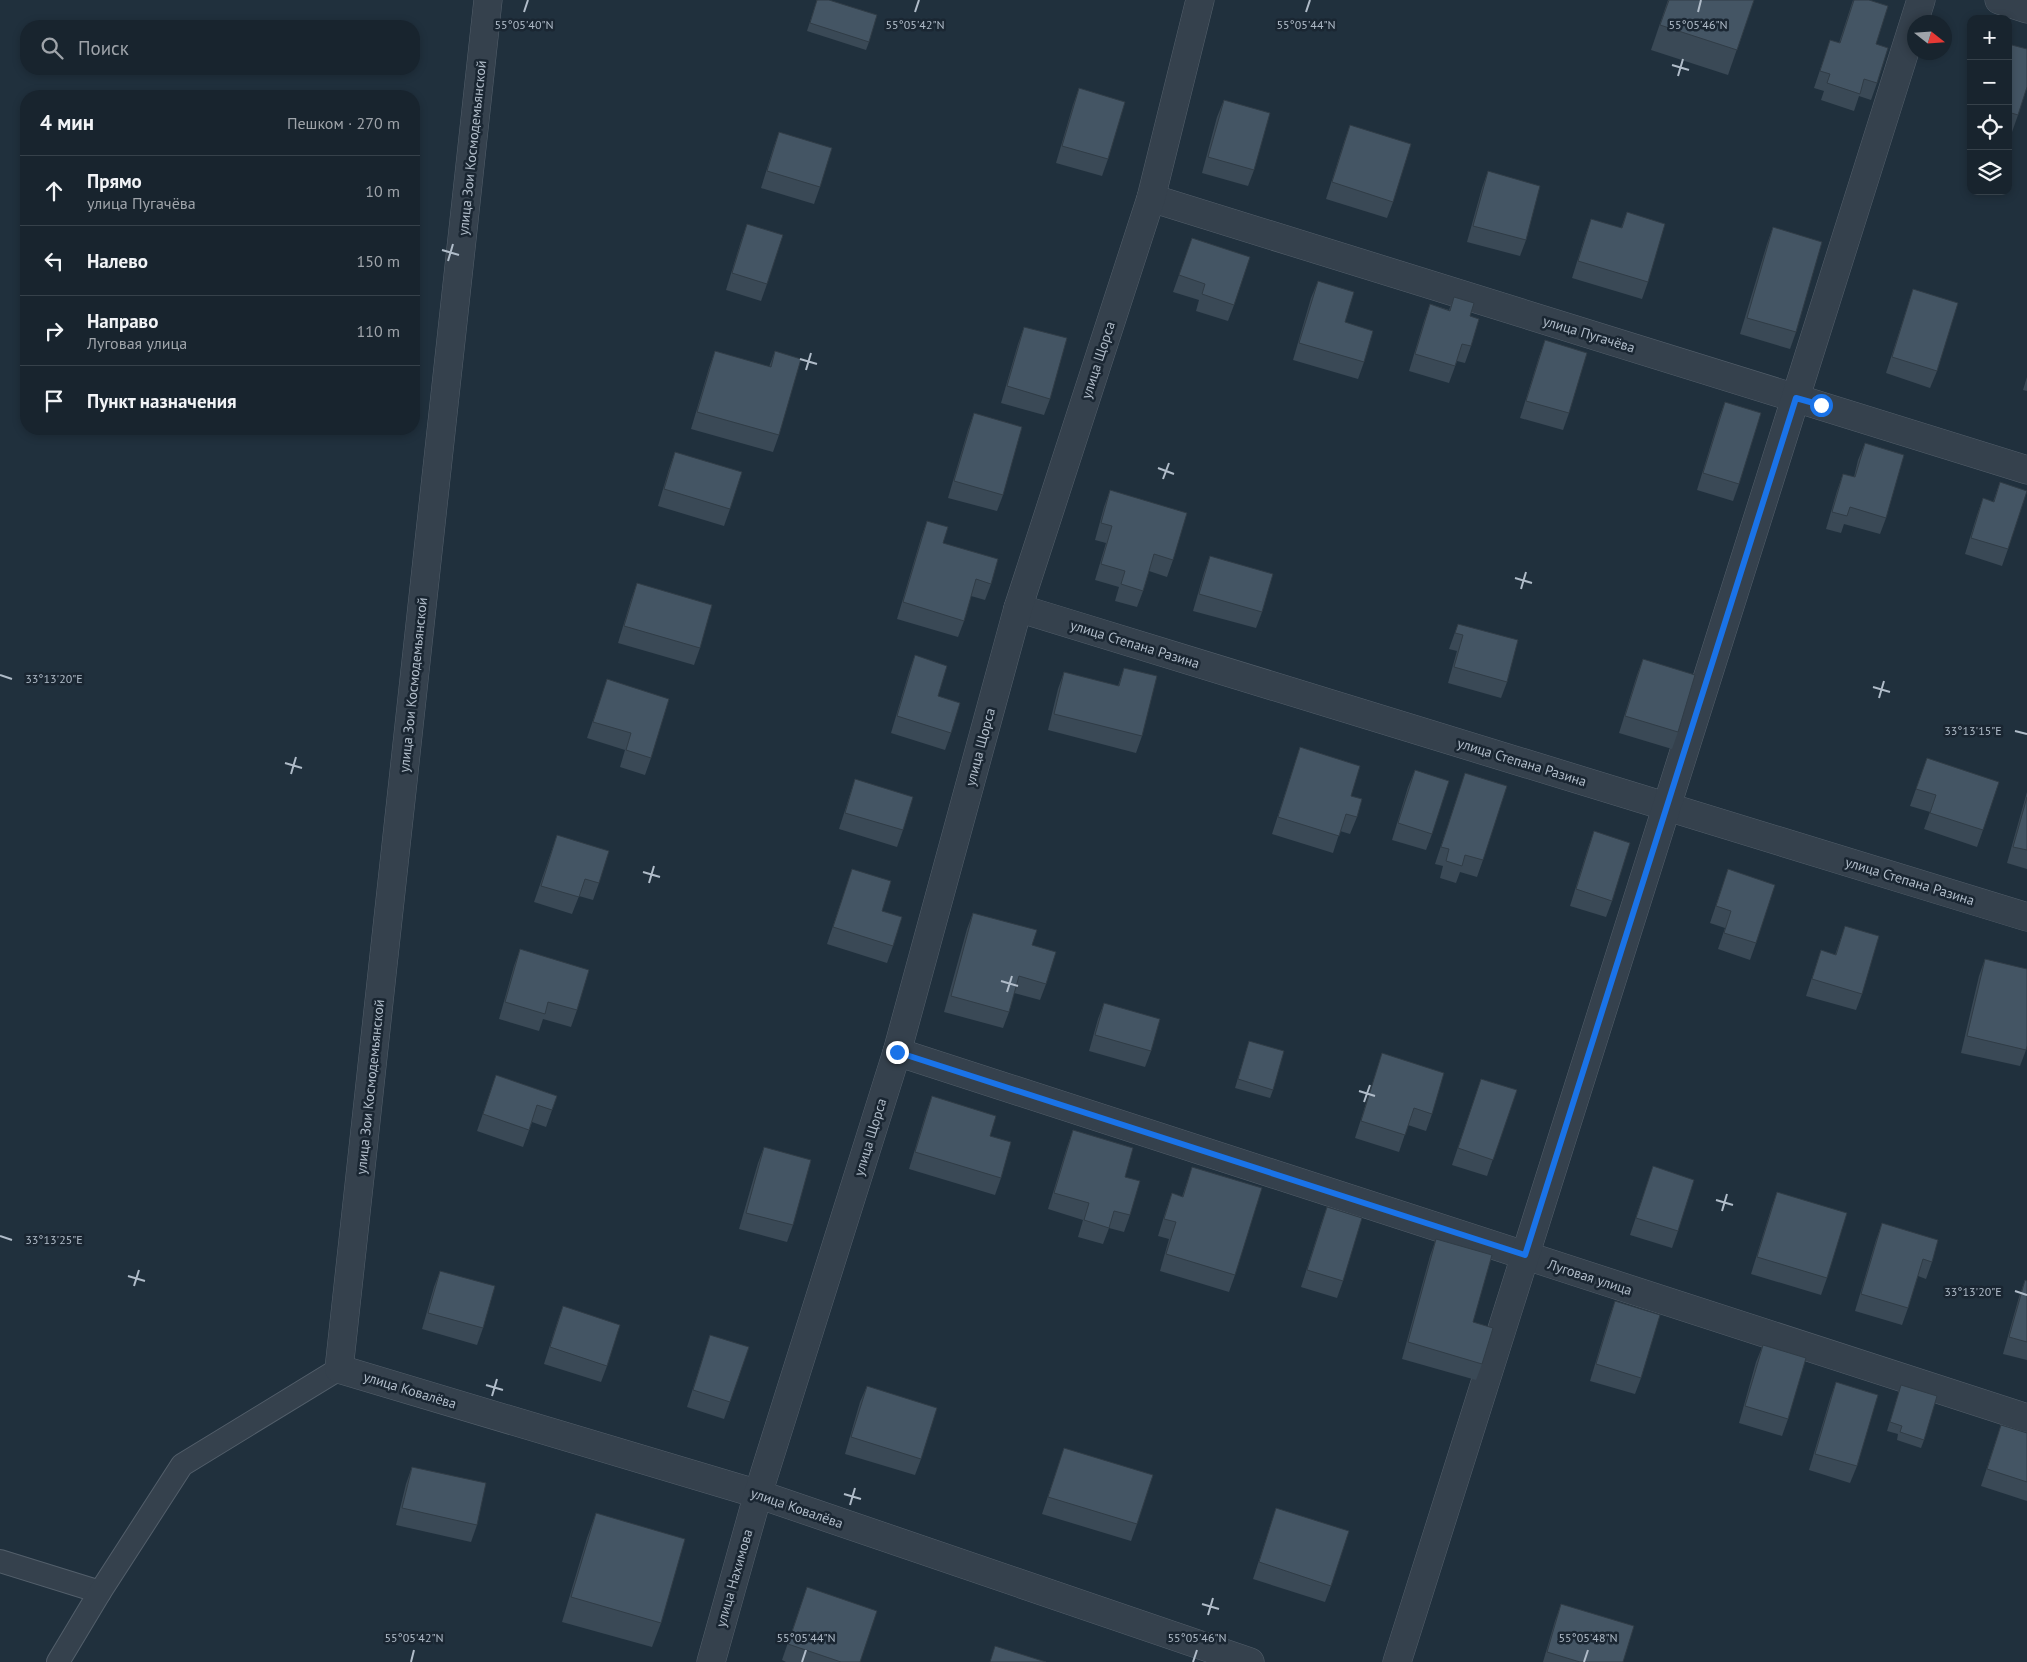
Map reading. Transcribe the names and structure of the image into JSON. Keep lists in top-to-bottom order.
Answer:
{
  "streets": {
    "street": [
      "улица Зои Космодемьянской",
      "улица Пугачёва",
      "улица Щорса",
      "улица Степана Разина",
      "Луговая улица",
      "улица Ковалёва",
      "улица Нахимова"
    ]
  },
  "crossings": [
    ["улица Зои Космодемьянской", "улица Ковалёва"],
    ["улица Пугачёва", "улица Щорса"],
    ["улица Щорса", "улица Степана Разина"],
    ["улица Щорса", "Луговая улица"],
    ["улица Щорса", "улица Ковалёва"],
    ["улица Щорса", "улица Нахимова"],
    ["улица Ковалёва", "улица Нахимова"]
  ],
  "north": "right",
  "page": {
    "map_buttons": ["+", "−"],
    "search": "Поиск",
    "heading": ["4 мин", "Пешком · 270 m"],
    "list": [
      ["Прямо", "улица Пугачёва", "10 m"],
      ["Налево", "150 m"],
      ["Направо", "Луговая улица", "110 m"],
      "Пункт назначения"
    ]
  },
  "coordinates": [
    "55°05'40\"N",
    "55°05'42\"N",
    "55°05'44\"N",
    "55°05'46\"N",
    "33°13'20\"E",
    "33°13'15\"E",
    "33°13'25\"E",
    "55°05'48\"N"
  ]
}
